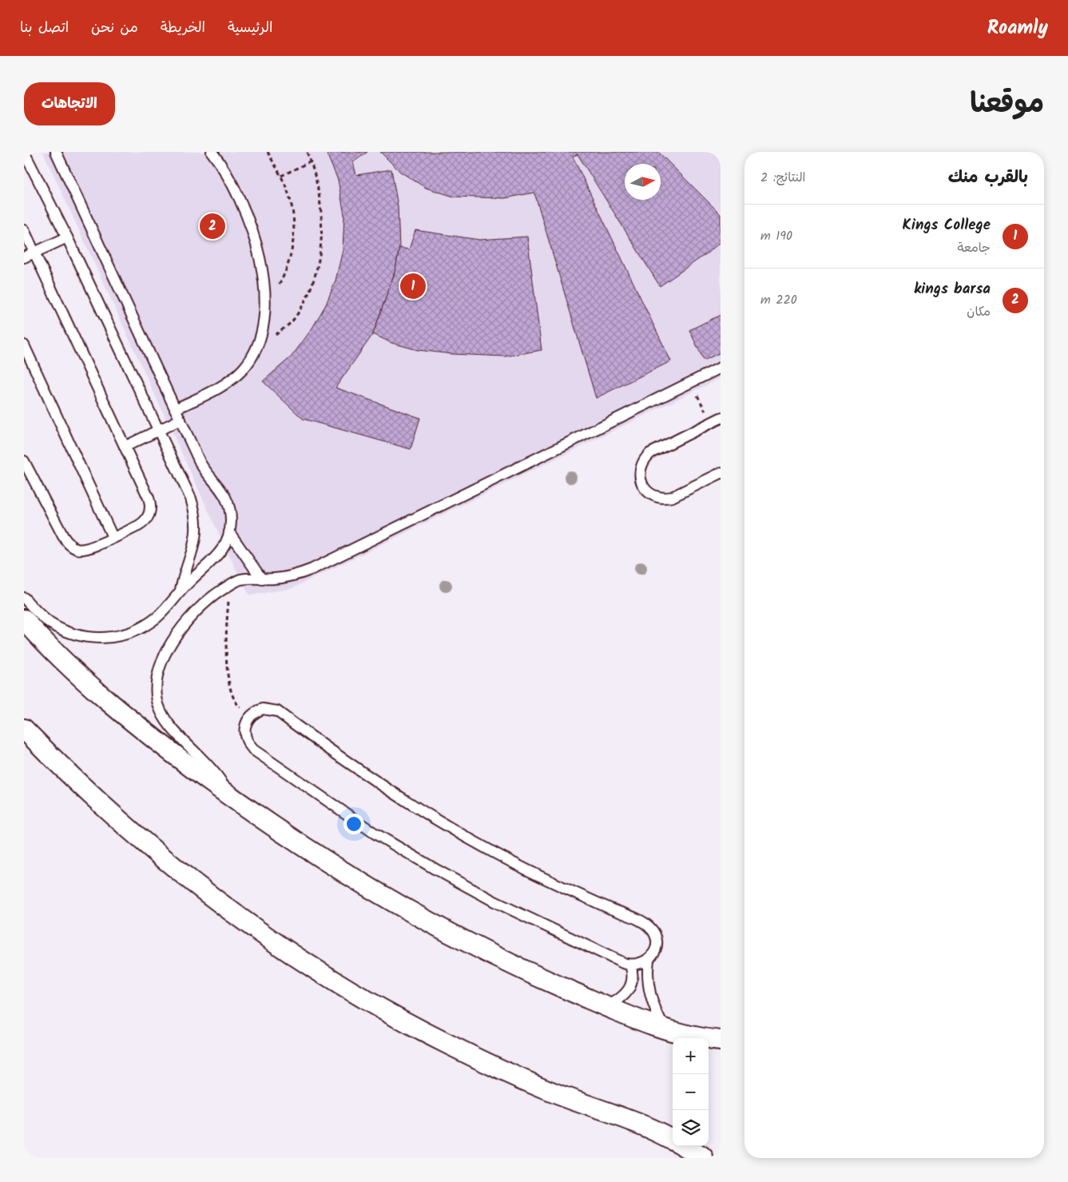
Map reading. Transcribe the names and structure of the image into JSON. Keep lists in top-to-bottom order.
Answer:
{
  "north": "right",
  "page": {
    "header": "Roamly",
    "nav": [
      "الرئيسية",
      "الخريطة",
      "من نحن",
      "اتصل بنا"
    ],
    "title": "موقعنا",
    "buttons": "الاتجاهات",
    "heading": ["بالقرب منك", "النتائج: 2"],
    "list": [
      {
        "mark": "1",
        "name": "Kings College",
        "note": "جامعة",
        "value": "190 m"
      },
      {
        "mark": "2",
        "name": "kings barsa",
        "note": "مكان",
        "value": "220 m"
      }
    ],
    "pins": ["2", "1"],
    "map_buttons": ["+", "−"]
  }
}
